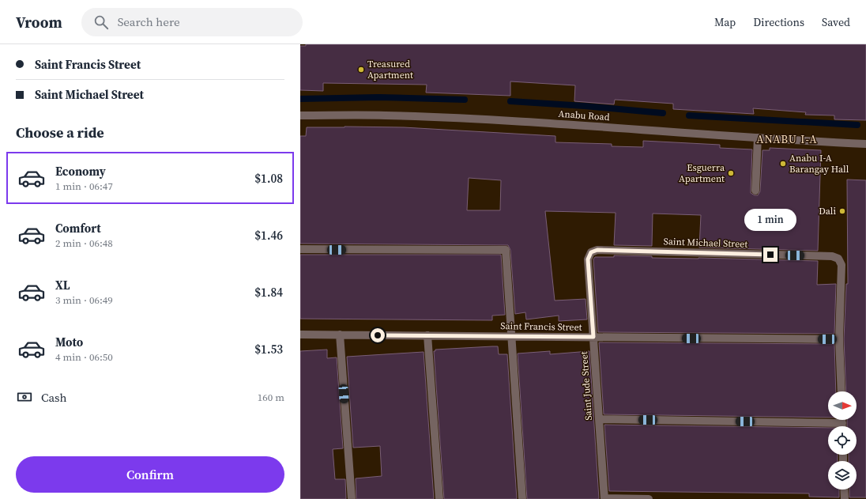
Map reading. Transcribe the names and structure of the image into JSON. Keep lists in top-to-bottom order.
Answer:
{
  "streets": {
    "street": [
      "Anabu Road",
      "Saint Michael Street",
      "Saint Francis Street",
      "Saint Jude Street"
    ]
  },
  "crossings": [
    ["Saint Michael Street", "Saint Francis Street"],
    ["Saint Michael Street", "Saint Jude Street"],
    ["Saint Francis Street", "Saint Jude Street"]
  ],
  "districts": ["ANABU I-A"],
  "places": [
    "Treasured Apartment",
    "Anabu I-A Barangay Hall",
    "Esguerra Apartment",
    "Dali"
  ],
  "north": "right",
  "page": {
    "header": "Vroom",
    "search": "Search here",
    "nav": ["Map", "Directions", "Saved"],
    "banner": ["Saint Francis Street", "Saint Michael Street"],
    "heading": "Choose a ride",
    "list": [
      {
        "name": "Economy",
        "note": "1 min · 06:47",
        "value": "$1.08"
      },
      {
        "name": "Comfort",
        "note": "2 min · 06:48",
        "value": "$1.46"
      },
      {
        "name": "XL",
        "note": "3 min · 06:49",
        "value": "$1.84"
      },
      {
        "name": "Moto",
        "note": "4 min · 06:50",
        "value": "$1.53"
      }
    ],
    "bubble": "1 min",
    "pay": ["Cash", "160 m"],
    "buttons": "Confirm"
  }
}
